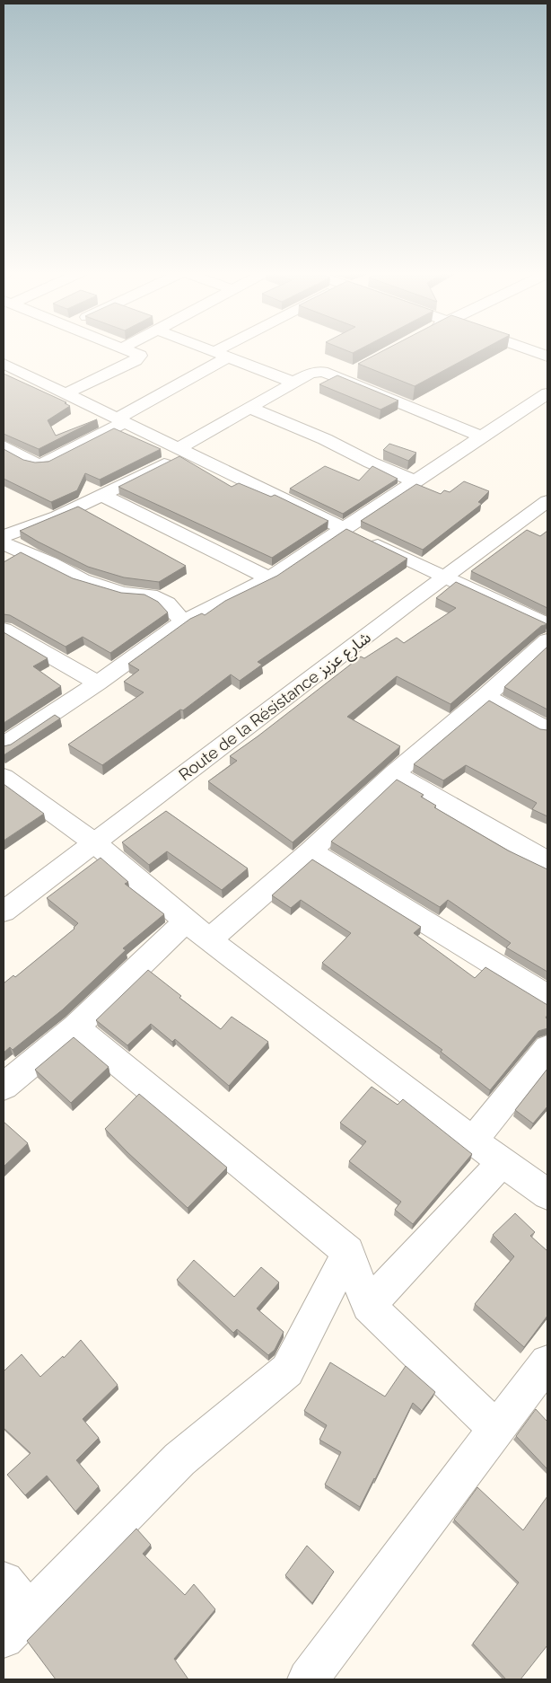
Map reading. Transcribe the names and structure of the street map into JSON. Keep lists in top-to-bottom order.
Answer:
{
  "streets": {
    "street": ["Route de la Résistance شارع عزيز"]
  }
}
